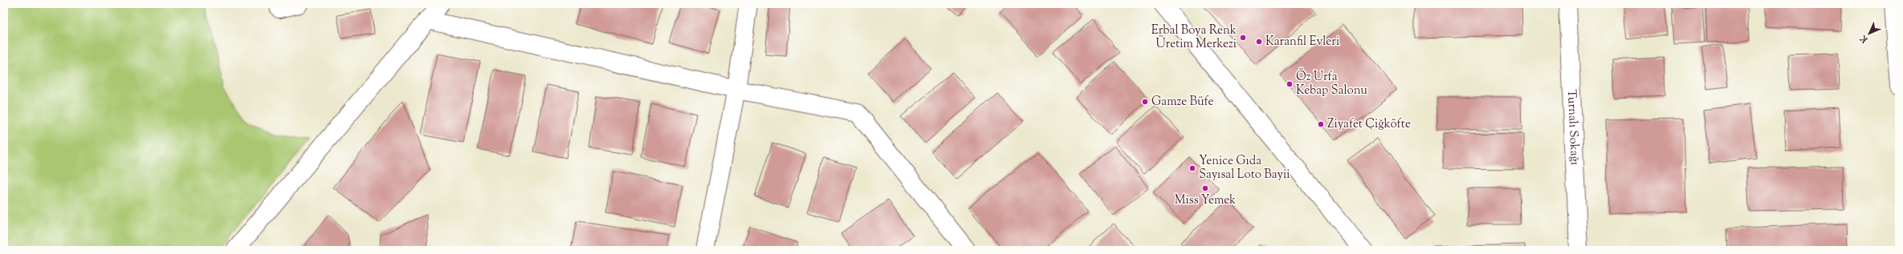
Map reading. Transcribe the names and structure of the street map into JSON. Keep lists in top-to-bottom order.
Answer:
{
  "streets": {
    "street": ["Turnalı Sokağı"]
  },
  "places": [
    "Erbal Boya Renk Üretim Merkezi",
    "Karanfil Evleri",
    "Öz Urfa Kebap Salonu",
    "Gamze Büfe",
    "Ziyafet Çiğköfte",
    "Yenice Gıda Sayısal Loto Bayii",
    "Miss Yemek"
  ],
  "north": "bottom left"
}
